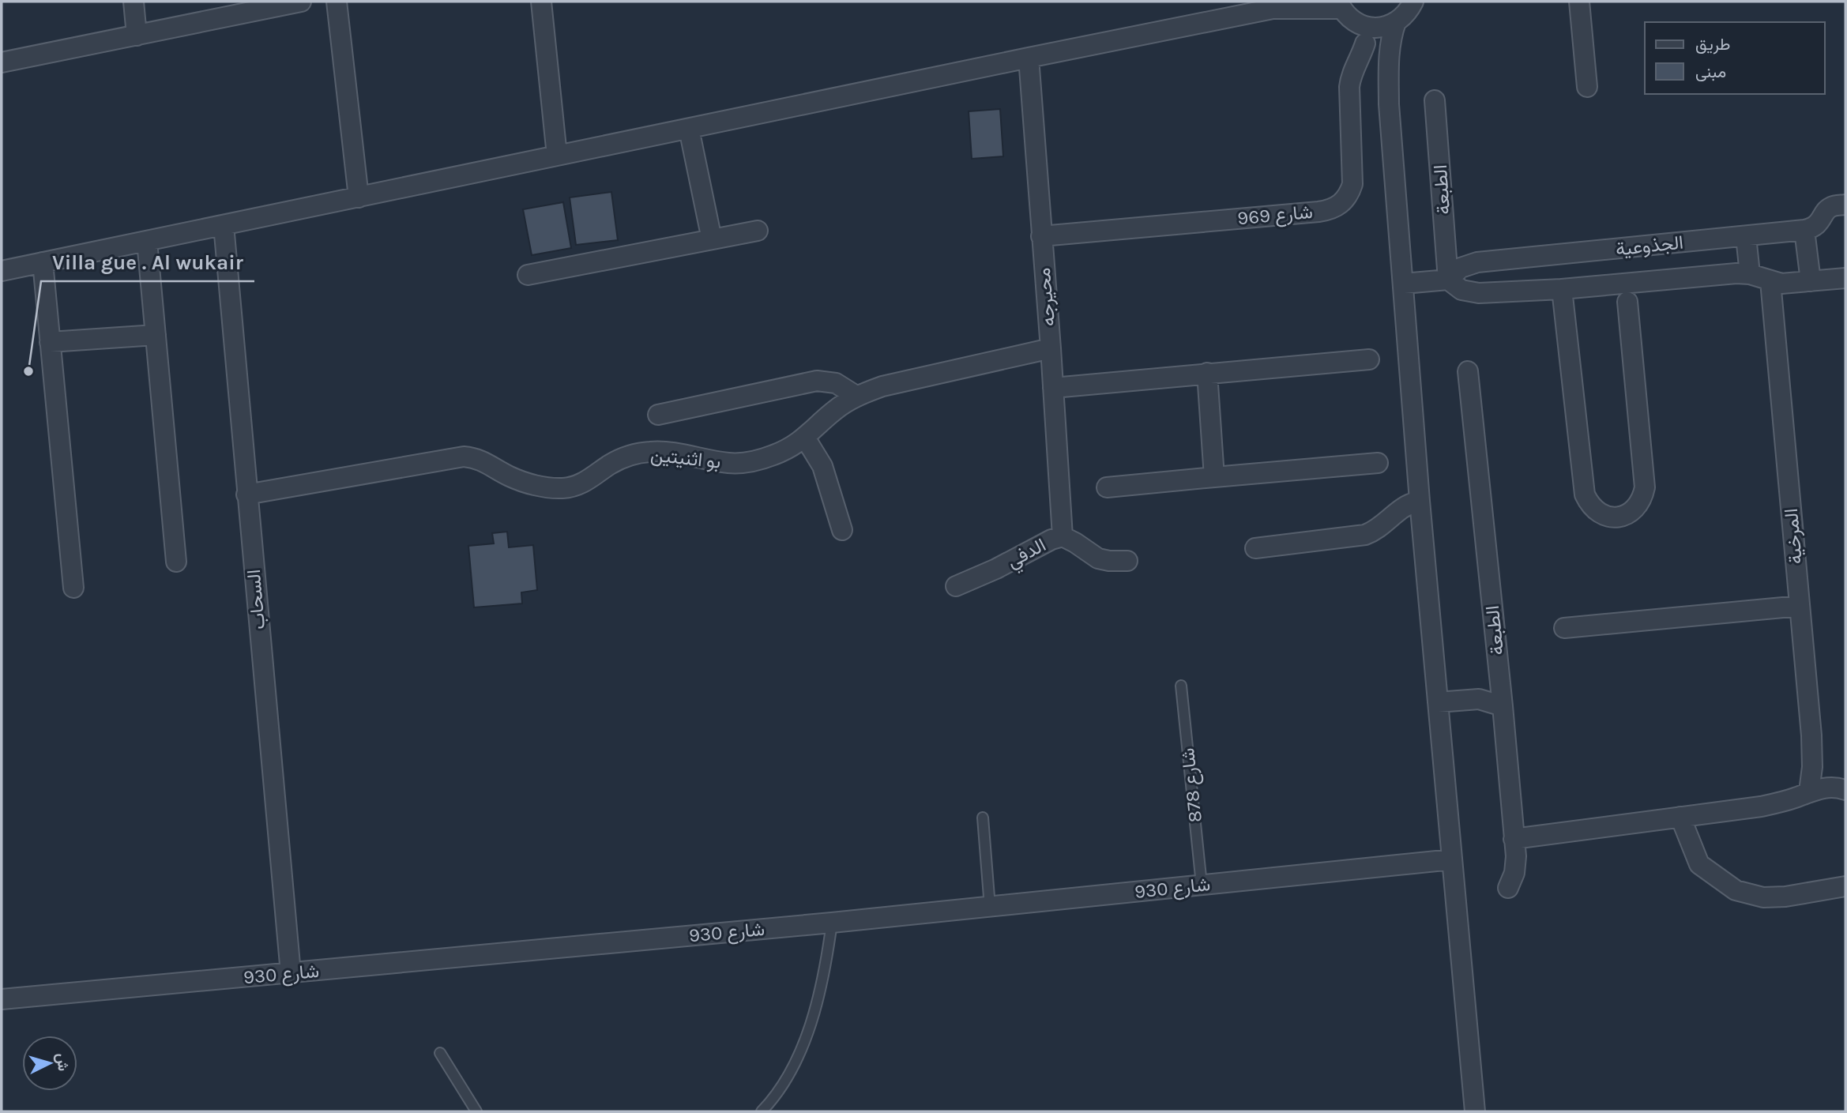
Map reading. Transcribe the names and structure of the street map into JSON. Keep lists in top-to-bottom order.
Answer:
{
  "streets": {
    "street": [
      "الطبعة",
      "شارع 969",
      "الجذوعية",
      "محيرجه",
      "بو اثنيتين",
      "المرخية",
      "الدفي",
      "السحاب",
      "شارع 930"
    ],
    "lane": ["شارع 878"]
  },
  "crossings": [
    ["الطبعة", "الجذوعية"],
    ["شارع 969", "محيرجه"],
    ["الجذوعية", "المرخية"],
    ["محيرجه", "بو اثنيتين"],
    ["محيرجه", "الدفي"],
    ["بو اثنيتين", "السحاب"],
    ["السحاب", "شارع 930"],
    ["شارع 878", "شارع 930"]
  ],
  "places": ["Villa gue . Al wukair"],
  "legend": ["طريق", "مبنى"],
  "north": "right"
}
